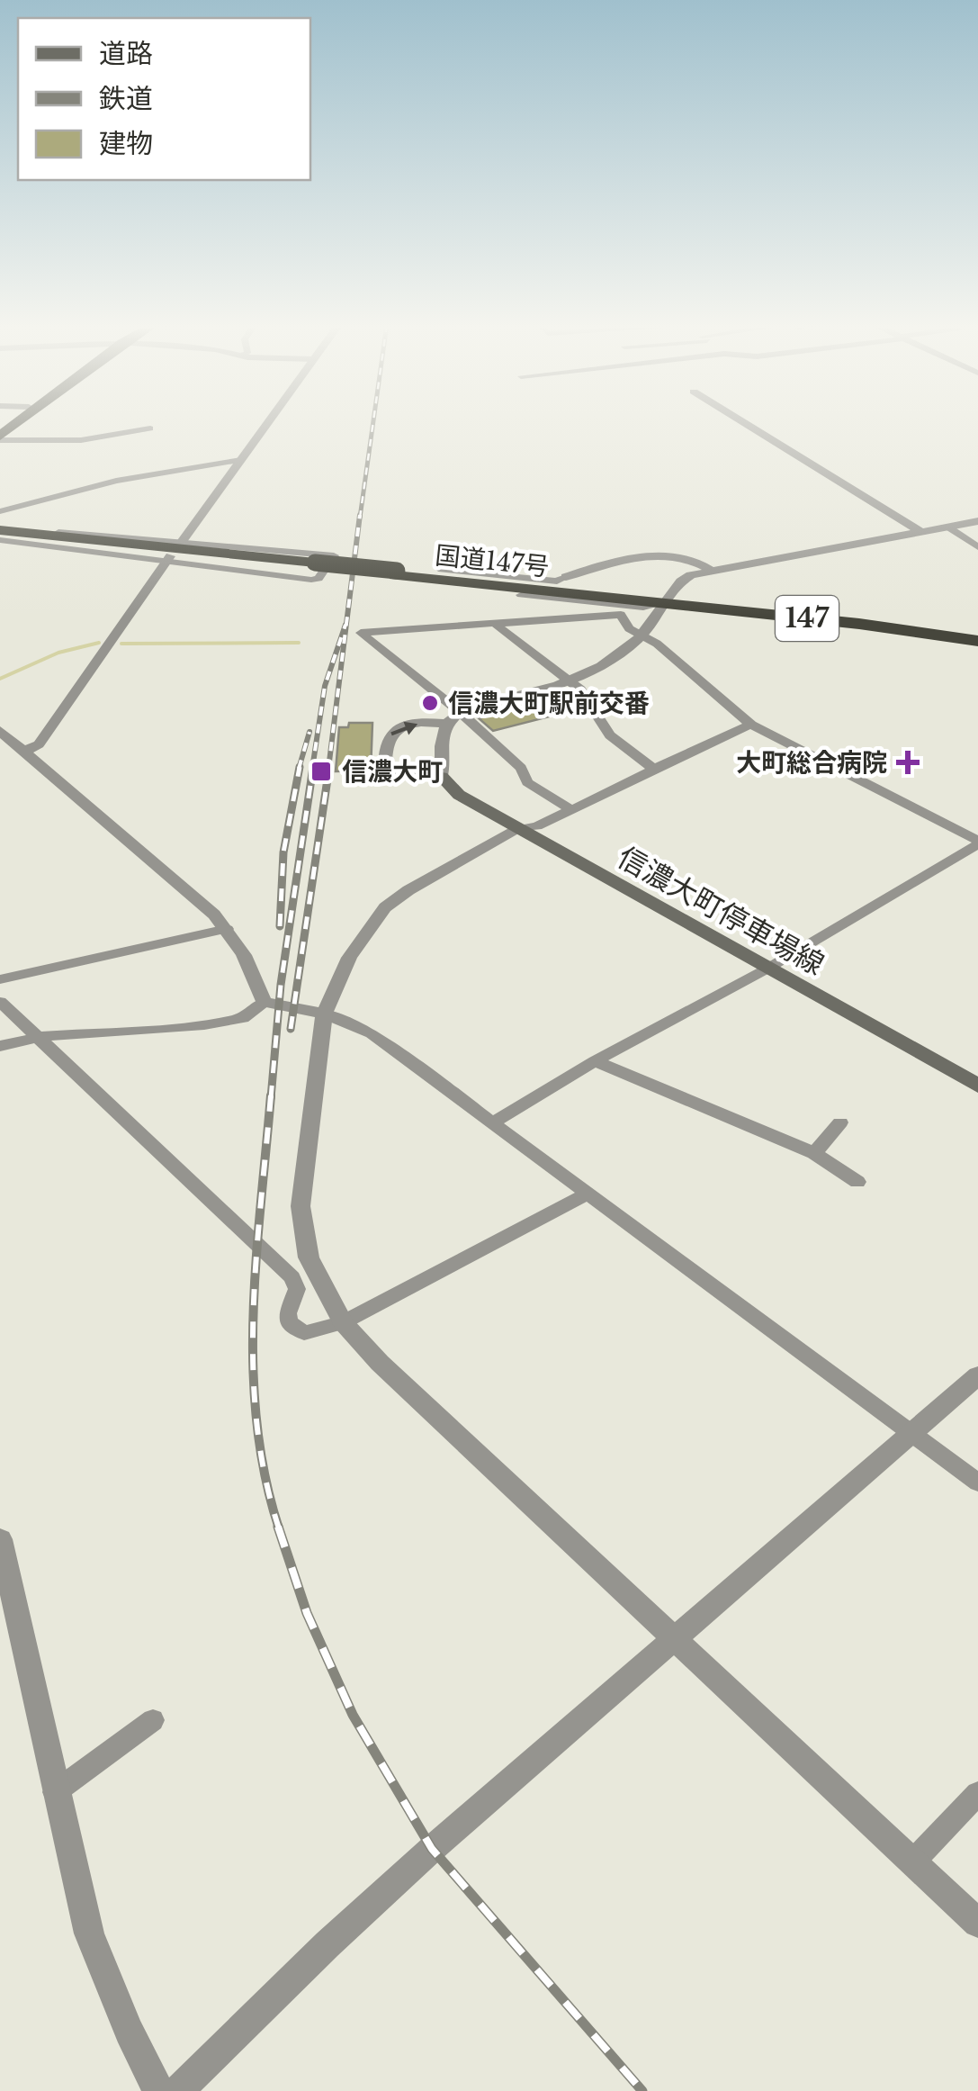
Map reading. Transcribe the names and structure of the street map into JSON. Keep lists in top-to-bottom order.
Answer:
{
  "streets": {
    "highway": ["国道147号", "147"],
    "main road": ["信濃大町停車場線"]
  },
  "places": {
    "other": ["信濃大町駅前交番"],
    "health": ["大町総合病院"],
    "transit": ["信濃大町"]
  },
  "legend": ["道路", "鉄道", "建物"]
}
